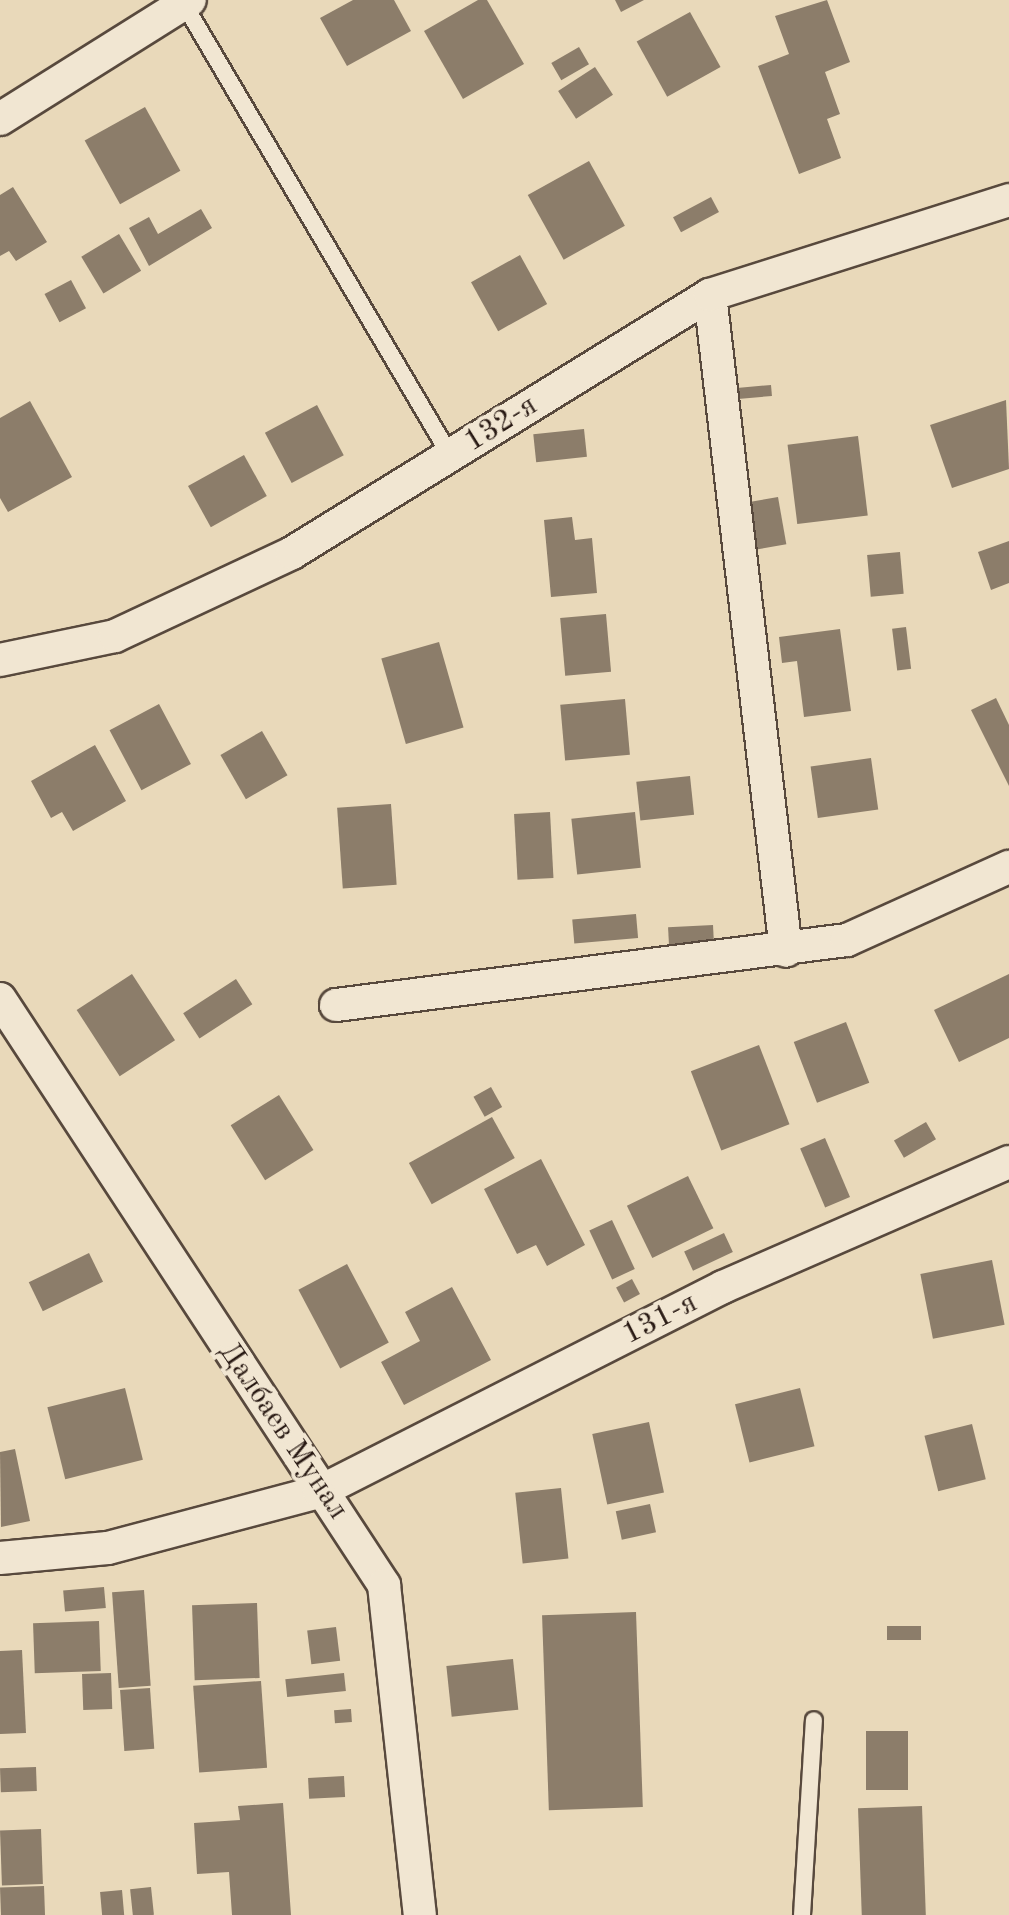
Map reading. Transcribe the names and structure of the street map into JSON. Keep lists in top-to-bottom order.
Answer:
{
  "streets": {
    "street": ["132-я", "131-я", "Далбаев Мунал"]
  },
  "crossings": [
    ["131-я", "Далбаев Мунал"]
  ]
}
